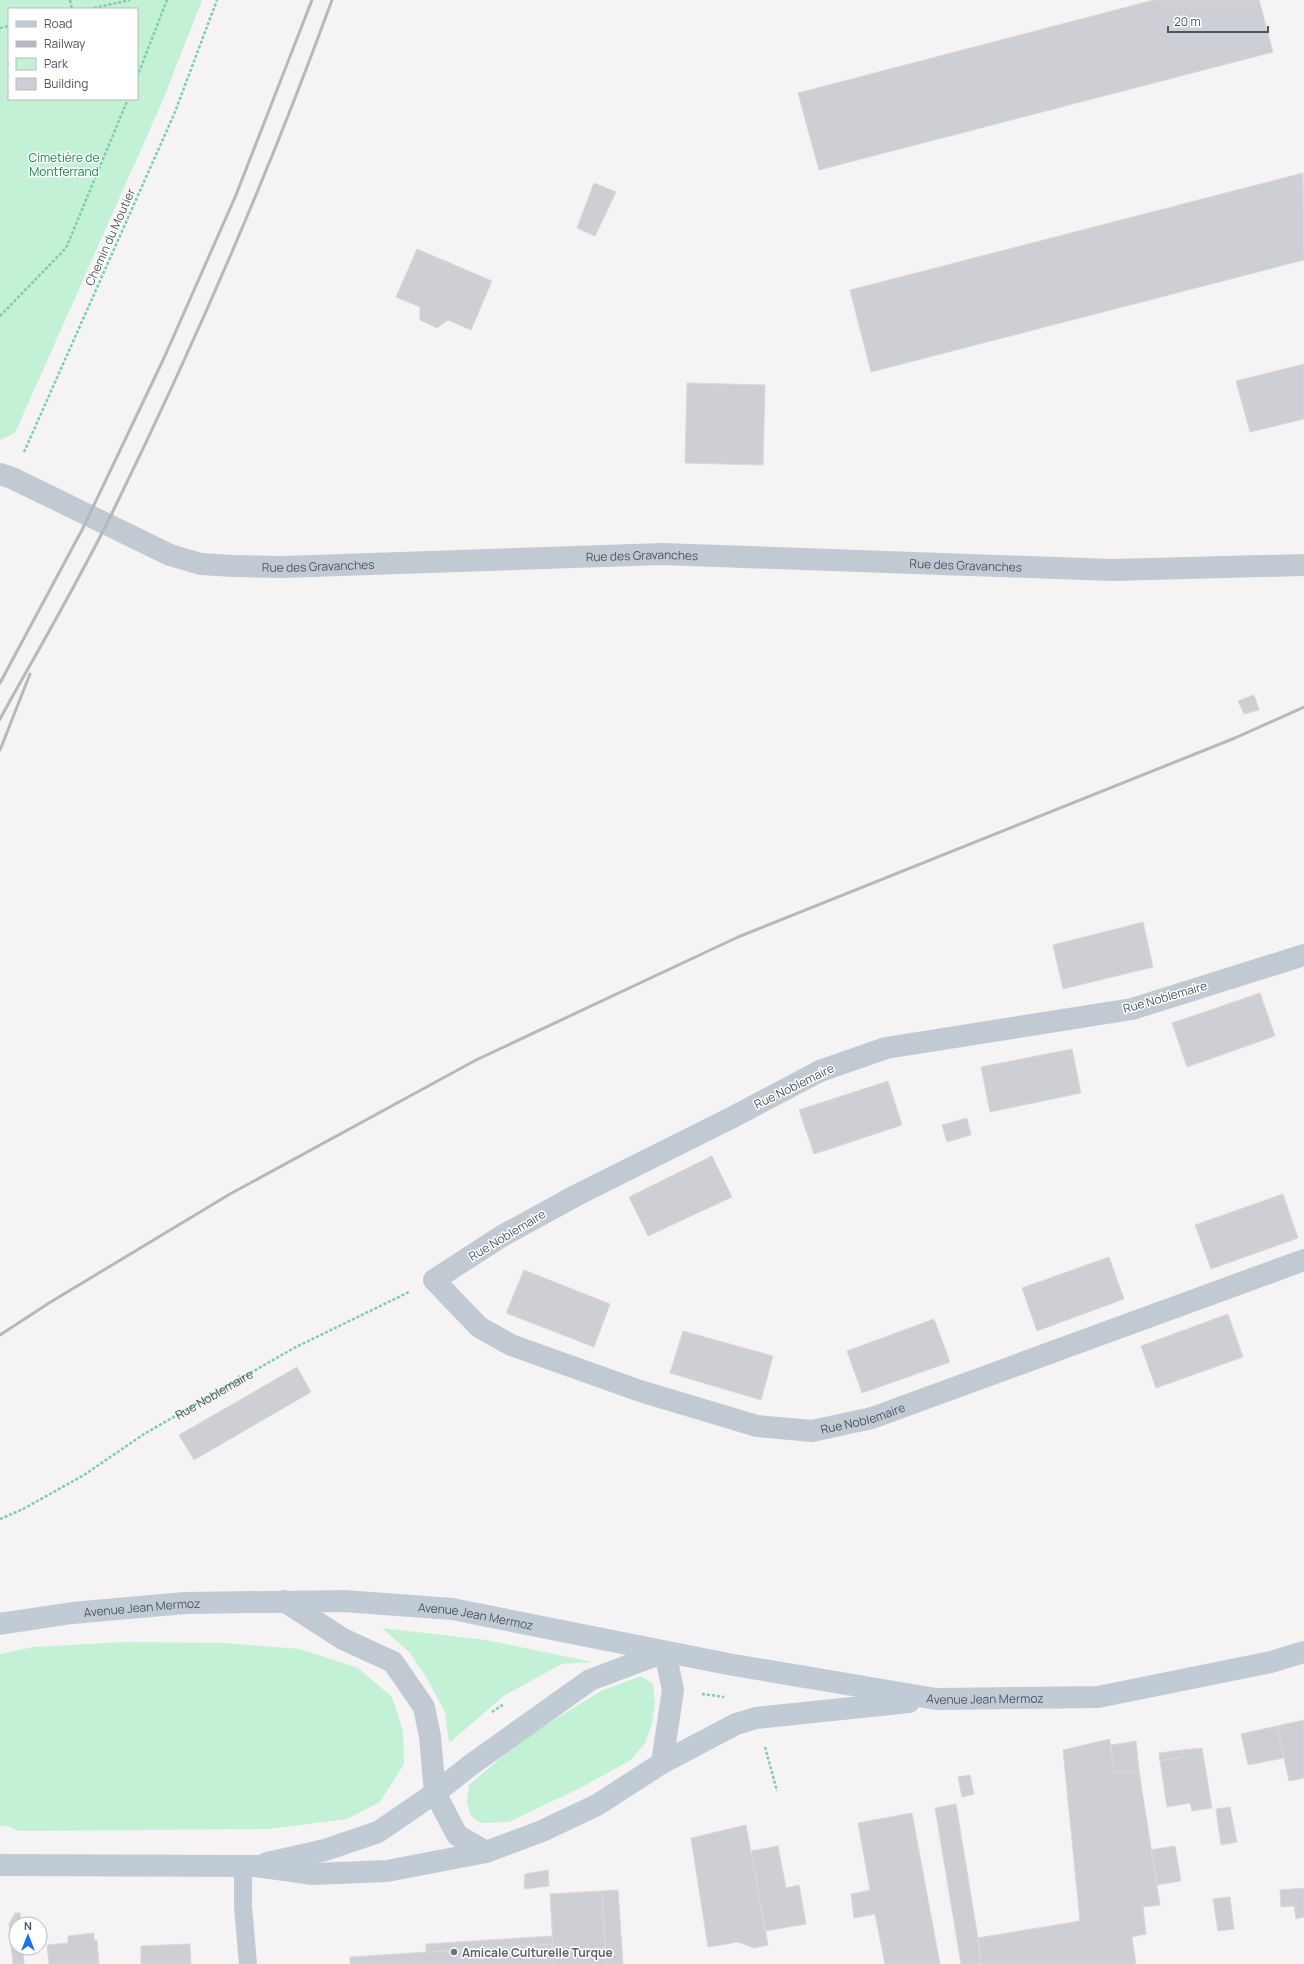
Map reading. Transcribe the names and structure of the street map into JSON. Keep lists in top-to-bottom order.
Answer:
{
  "streets": {
    "main road": ["Avenue Jean Mermoz"],
    "street": ["Rue des Gravanches", "Rue Noblemaire"],
    "path": ["Chemin du Moutier"]
  },
  "crossings": [
    ["Chemin du Moutier", "Rue des Gravanches"]
  ],
  "parks": ["Cimetière de Montferrand"],
  "places": ["Amicale Culturelle Turque"],
  "legend": [
    "Road",
    "Railway",
    "Park",
    "Building"
  ],
  "scale_bar": "20 m",
  "north": "top"
}
